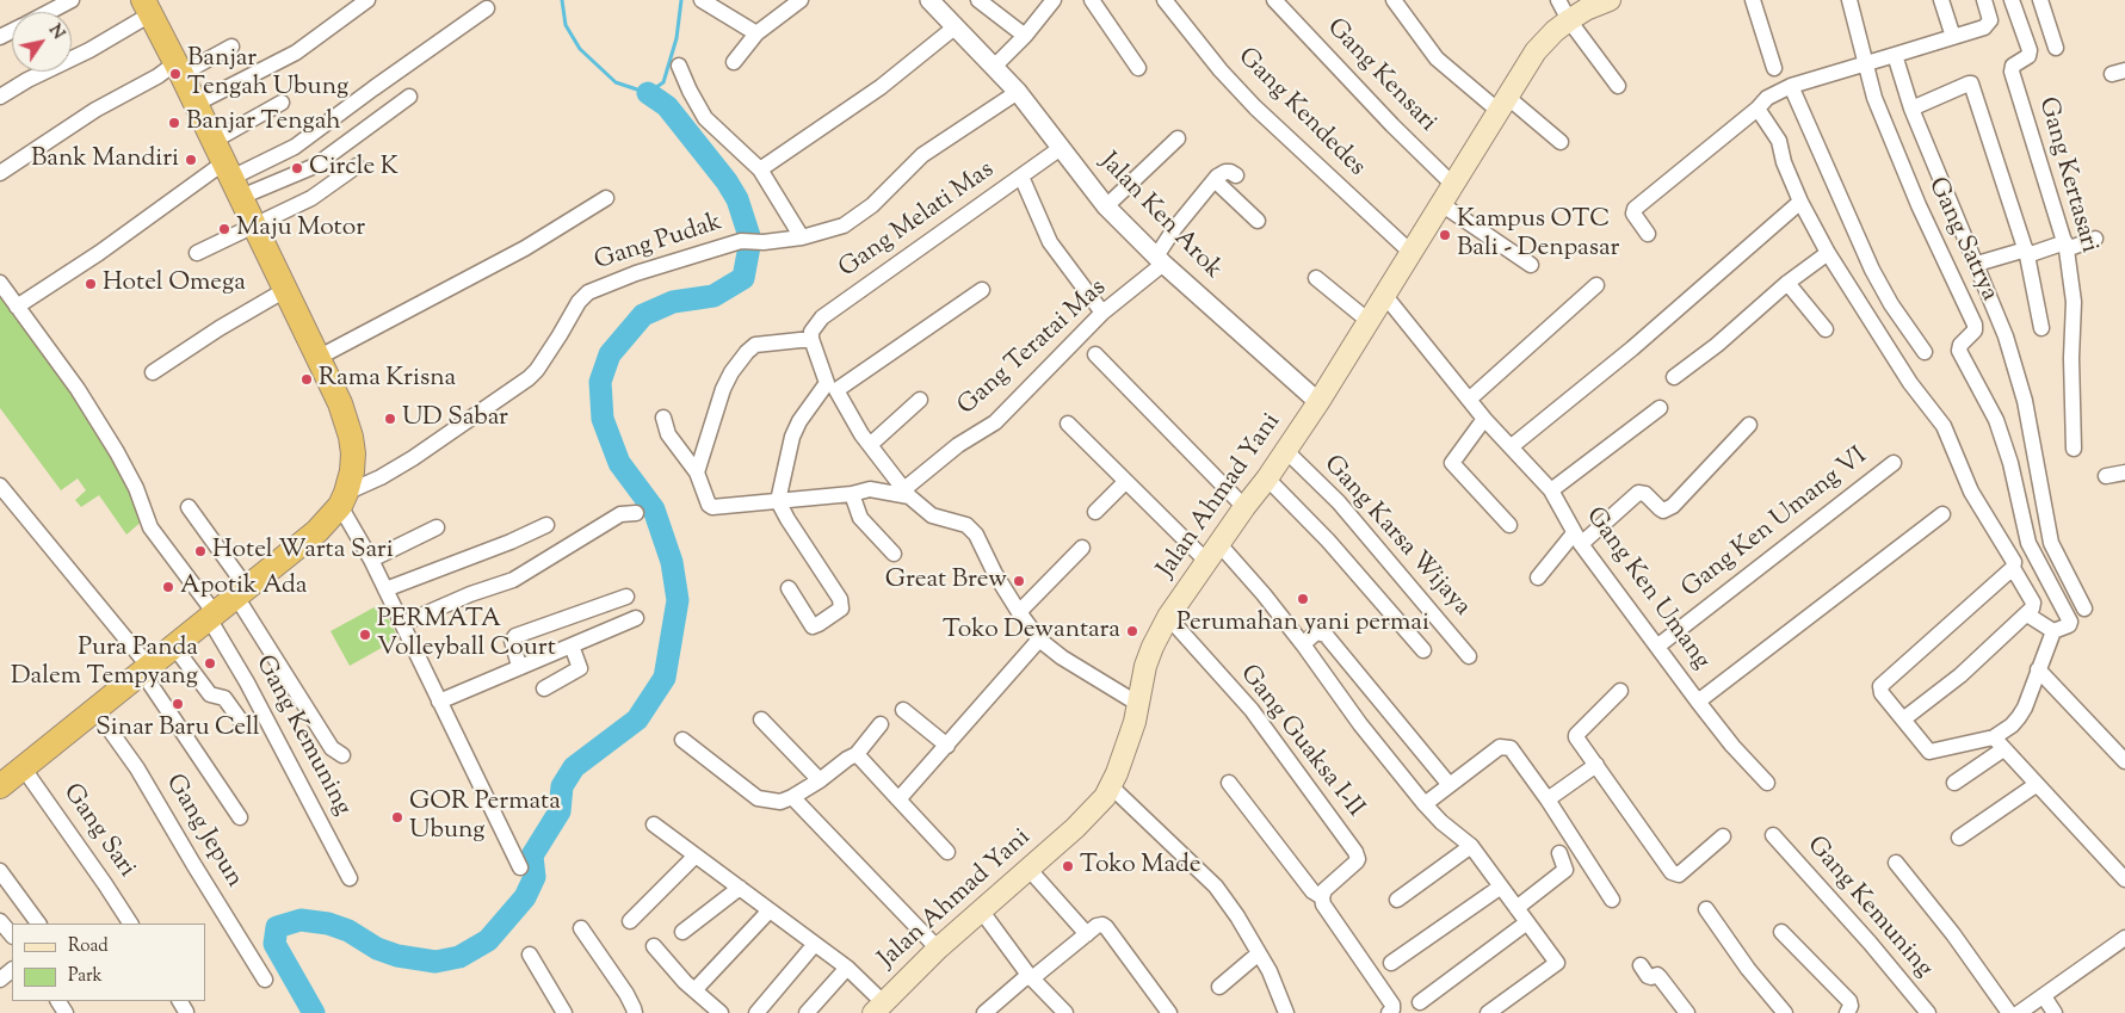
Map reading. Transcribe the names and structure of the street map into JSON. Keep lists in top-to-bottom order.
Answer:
{
  "streets": {
    "main road": ["Jalan Ahmad Yani"],
    "street": [
      "Gang Kensari",
      "Gang Kendedes",
      "Gang Kertasari",
      "Jalan Ken Arok",
      "Gang Melati Mas",
      "Gang Satrya",
      "Gang Pudak",
      "Gang Teratai Mas",
      "Gang Ken Umang VI",
      "Gang Karsa Wijaya",
      "Gang Ken Umang",
      "Gang Kemuning",
      "Gang Guaksa I-II",
      "Gang Sari",
      "Gang Jepun"
    ]
  },
  "crossings": [
    ["Gang Kensari", "Jalan Ahmad Yani"],
    ["Gang Kendedes", "Jalan Ahmad Yani"],
    ["Jalan Ken Arok", "Gang Melati Mas"],
    ["Jalan Ken Arok", "Gang Pudak"],
    ["Jalan Ken Arok", "Gang Teratai Mas"],
    ["Jalan Ken Arok", "Jalan Ahmad Yani"],
    ["Jalan Ahmad Yani", "Gang Karsa Wijaya"],
    ["Jalan Ahmad Yani", "Gang Ken Umang"],
    ["Jalan Ahmad Yani", "Gang Guaksa I-II"],
    ["Gang Ken Umang VI", "Gang Ken Umang"]
  ],
  "places": [
    "Banjar Tengah Ubung",
    "Banjar Tengah",
    "Bank Mandiri",
    "Circle K",
    "Maju Motor",
    "Kampus OTC Bali - Denpasar",
    "Hotel Omega",
    "Rama Krisna",
    "UD Sabar",
    "Hotel Warta Sari",
    "Great Brew",
    "Apotik Ada",
    "Perumahan yani permai",
    "Toko Dewantara",
    "PERMATA Volleyball Court",
    "Pura Panda Dalem Tempyang",
    "Sinar Baru Cell",
    "GOR Permata Ubung",
    "Toko Made"
  ],
  "legend": ["Road", "Park"],
  "north": "top right"
}
